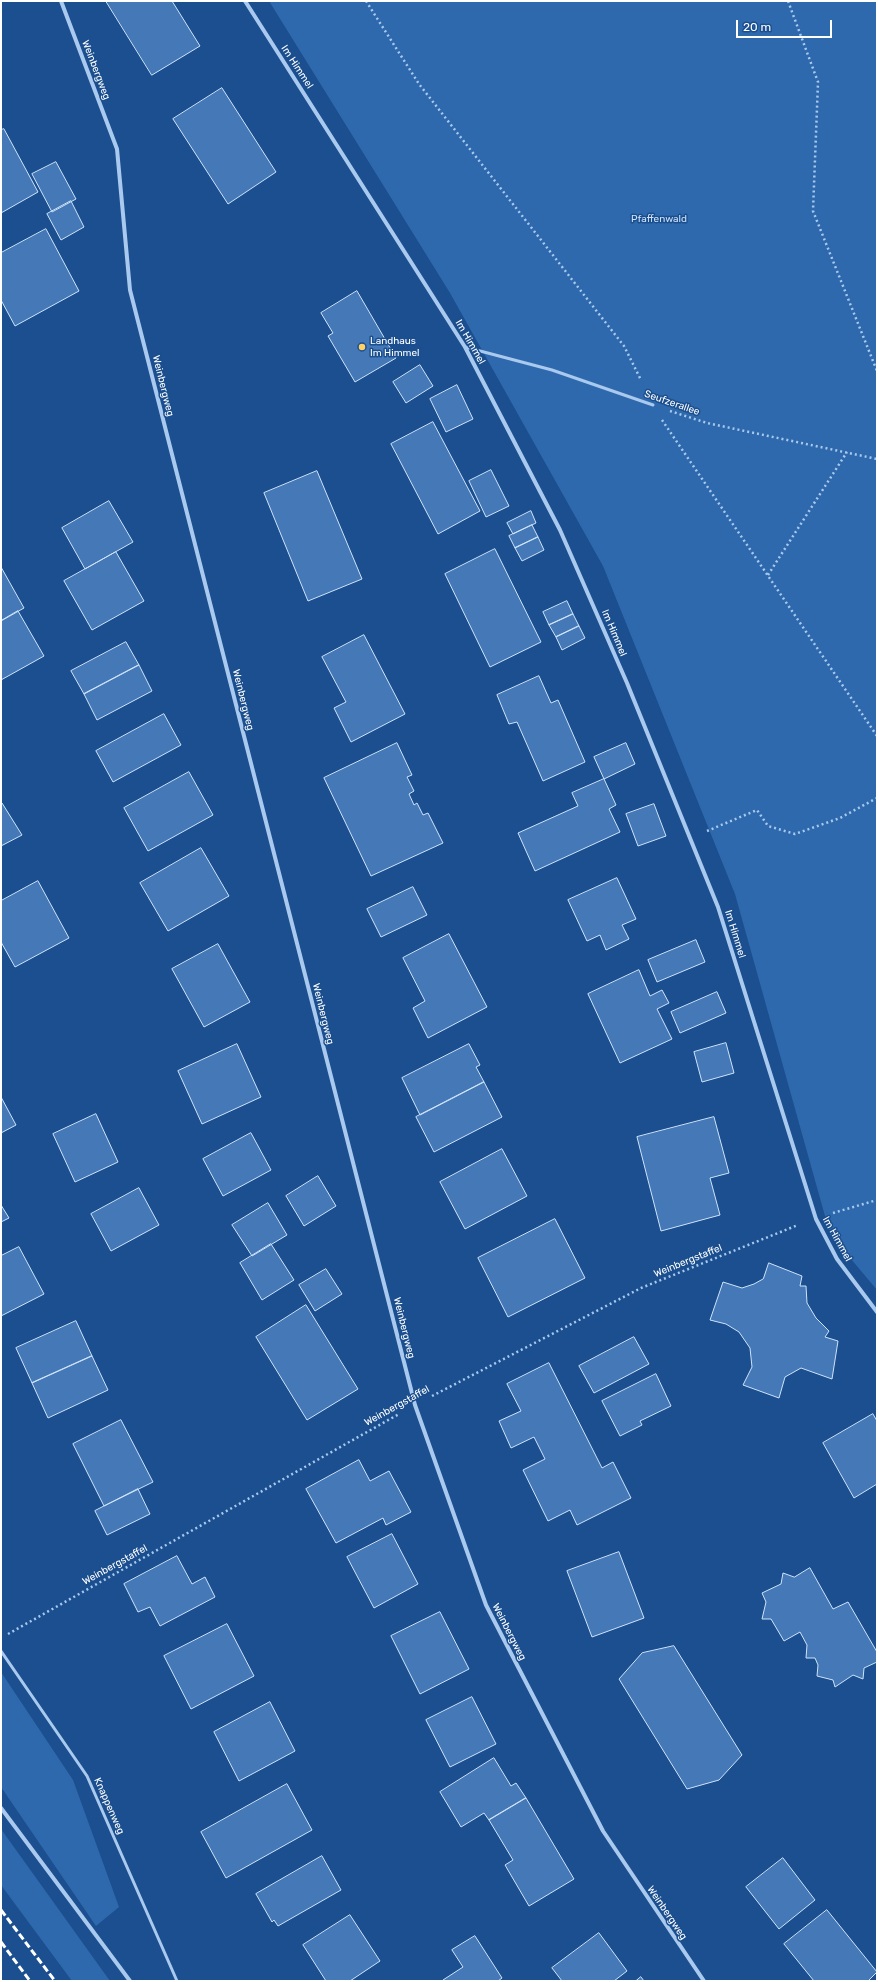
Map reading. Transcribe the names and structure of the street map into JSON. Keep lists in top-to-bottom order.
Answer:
{
  "streets": {
    "street": ["Im Himmel", "Weinbergweg"],
    "lane": ["Seufzerallee", "Knappenweg"],
    "path": ["Weinbergstaffel"]
  },
  "crossings": [
    ["Im Himmel", "Seufzerallee"],
    ["Im Himmel", "Weinbergstaffel"],
    ["Weinbergweg", "Weinbergstaffel"]
  ],
  "parks": ["Pfaffenwald"],
  "places": ["Landhaus Im Himmel"],
  "scale_bar": "20 m"
}
